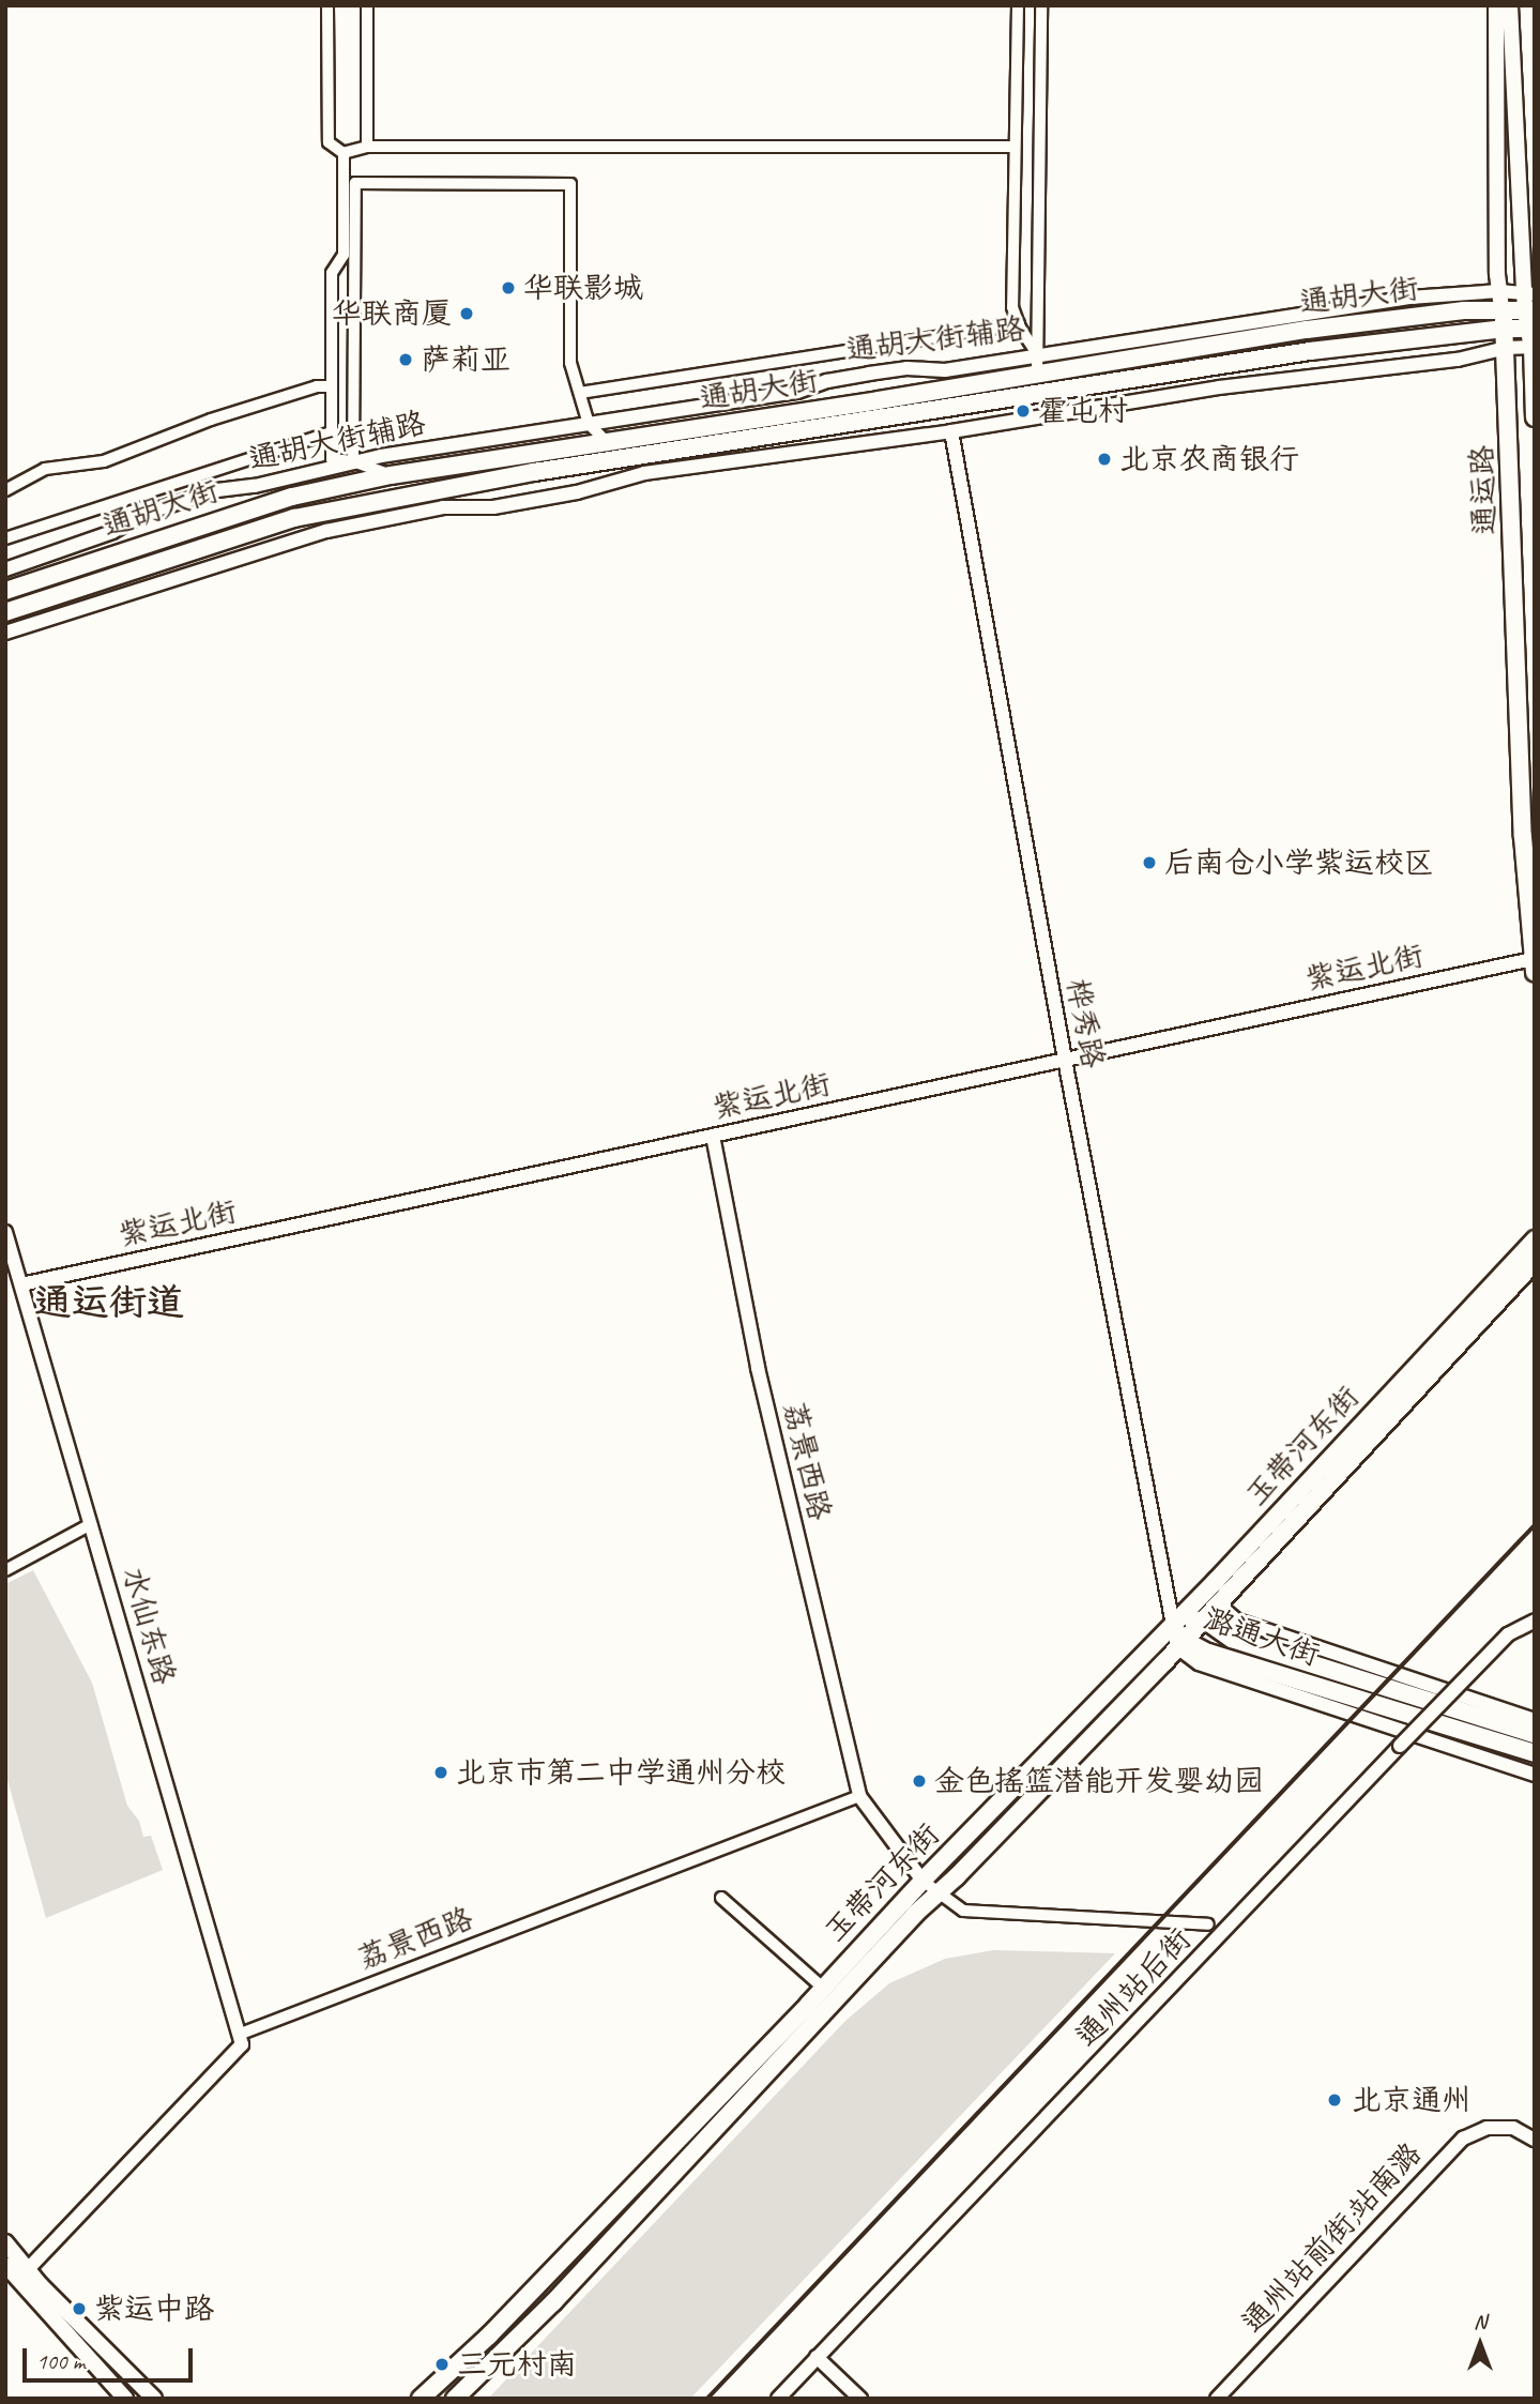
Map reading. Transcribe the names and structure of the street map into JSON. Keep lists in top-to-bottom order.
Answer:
{
  "streets": {
    "main road": [
      "通胡大街",
      "通运路",
      "玉带河东街",
      "潞通大街"
    ],
    "street": [
      "通胡大街辅路",
      "紫运北街",
      "桦秀路",
      "荔景西路",
      "水仙东路",
      "通州站后街",
      "通州站前街;站南潞"
    ]
  },
  "crossings": [
    ["通胡大街", "通胡大街辅路"],
    ["通胡大街", "通运路"],
    ["通胡大街辅路", "通运路"],
    ["通运路", "紫运北街"],
    ["紫运北街", "桦秀路"],
    ["紫运北街", "荔景西路"],
    ["紫运北街", "水仙东路"],
    ["桦秀路", "玉带河东街"],
    ["桦秀路", "潞通大街"],
    ["玉带河东街", "荔景西路"],
    ["玉带河东街", "潞通大街"],
    ["荔景西路", "水仙东路"]
  ],
  "districts": ["通运街道"],
  "places": [
    "华联影城",
    "华联商厦",
    "萨莉亚",
    "霍屯村",
    "北京农商银行",
    "后南仓小学紫运校区",
    "北京市第二中学通州分校",
    "金色摇篮潜能开发婴幼园",
    "北京通州",
    "紫运中路",
    "三元村南"
  ],
  "scale_bar": "100 m",
  "north": "top"
}
